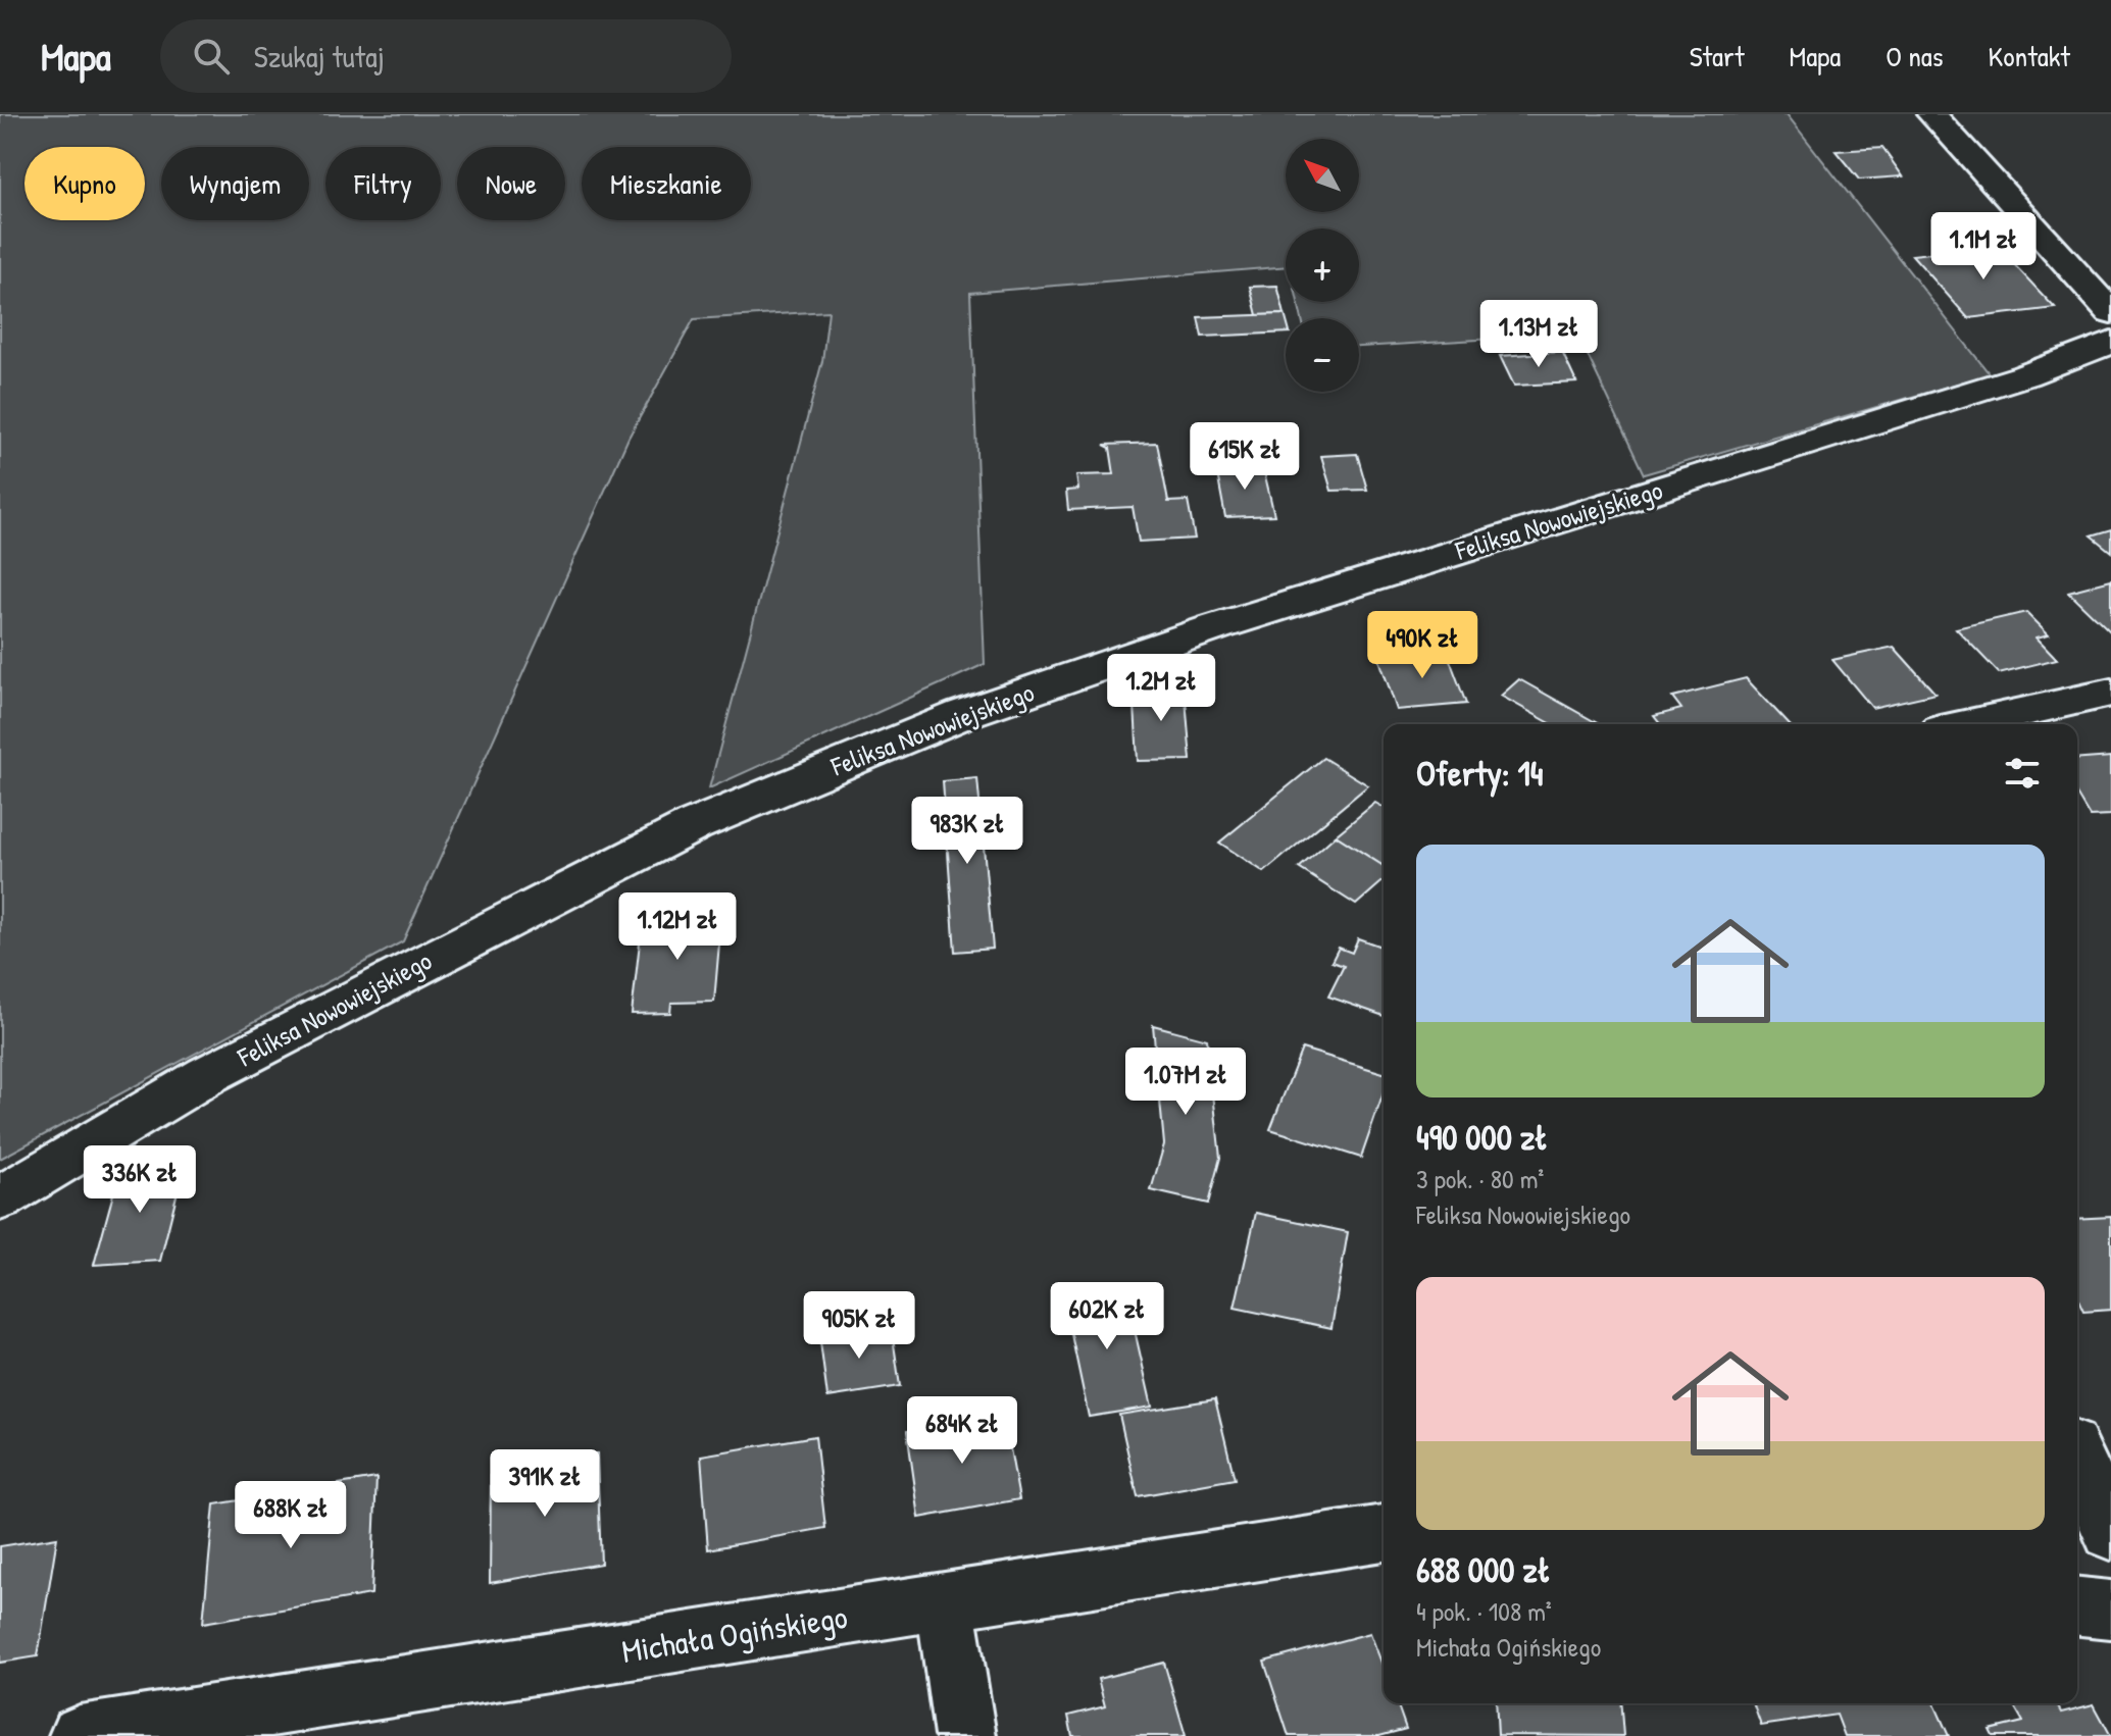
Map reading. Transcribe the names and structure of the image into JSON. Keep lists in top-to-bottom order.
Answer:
{
  "streets": {
    "street": ["Feliksa Nowowiejskiego", "Michała Ogińskiego"]
  },
  "north": "top left",
  "page": {
    "header": "Mapa",
    "search": "Szukaj tutaj",
    "nav": [
      "Start",
      "Mapa",
      "O nas",
      "Kontakt"
    ],
    "map_buttons": ["+", "−"],
    "chip": [
      "Kupno",
      "Wynajem",
      "Filtry",
      "Nowe",
      "Mieszkanie"
    ],
    "price": [
      "1.1M zł",
      "1.13M zł",
      "615K zł",
      "490K zł",
      "1.2M zł",
      "983K zł",
      "1.12M zł",
      "1.07M zł",
      "336K zł",
      "602K zł",
      "905K zł",
      "684K zł",
      "391K zł",
      "688K zł"
    ],
    "heading": "Oferty: 14",
    "list": [
      {
        "name": "490 000 zł",
        "note": "3 pok. · 80 m² · Feliksa Nowowiejskiego"
      },
      {
        "name": "688 000 zł",
        "note": "4 pok. · 108 m² · Michała Ogińskiego"
      }
    ]
  }
}
